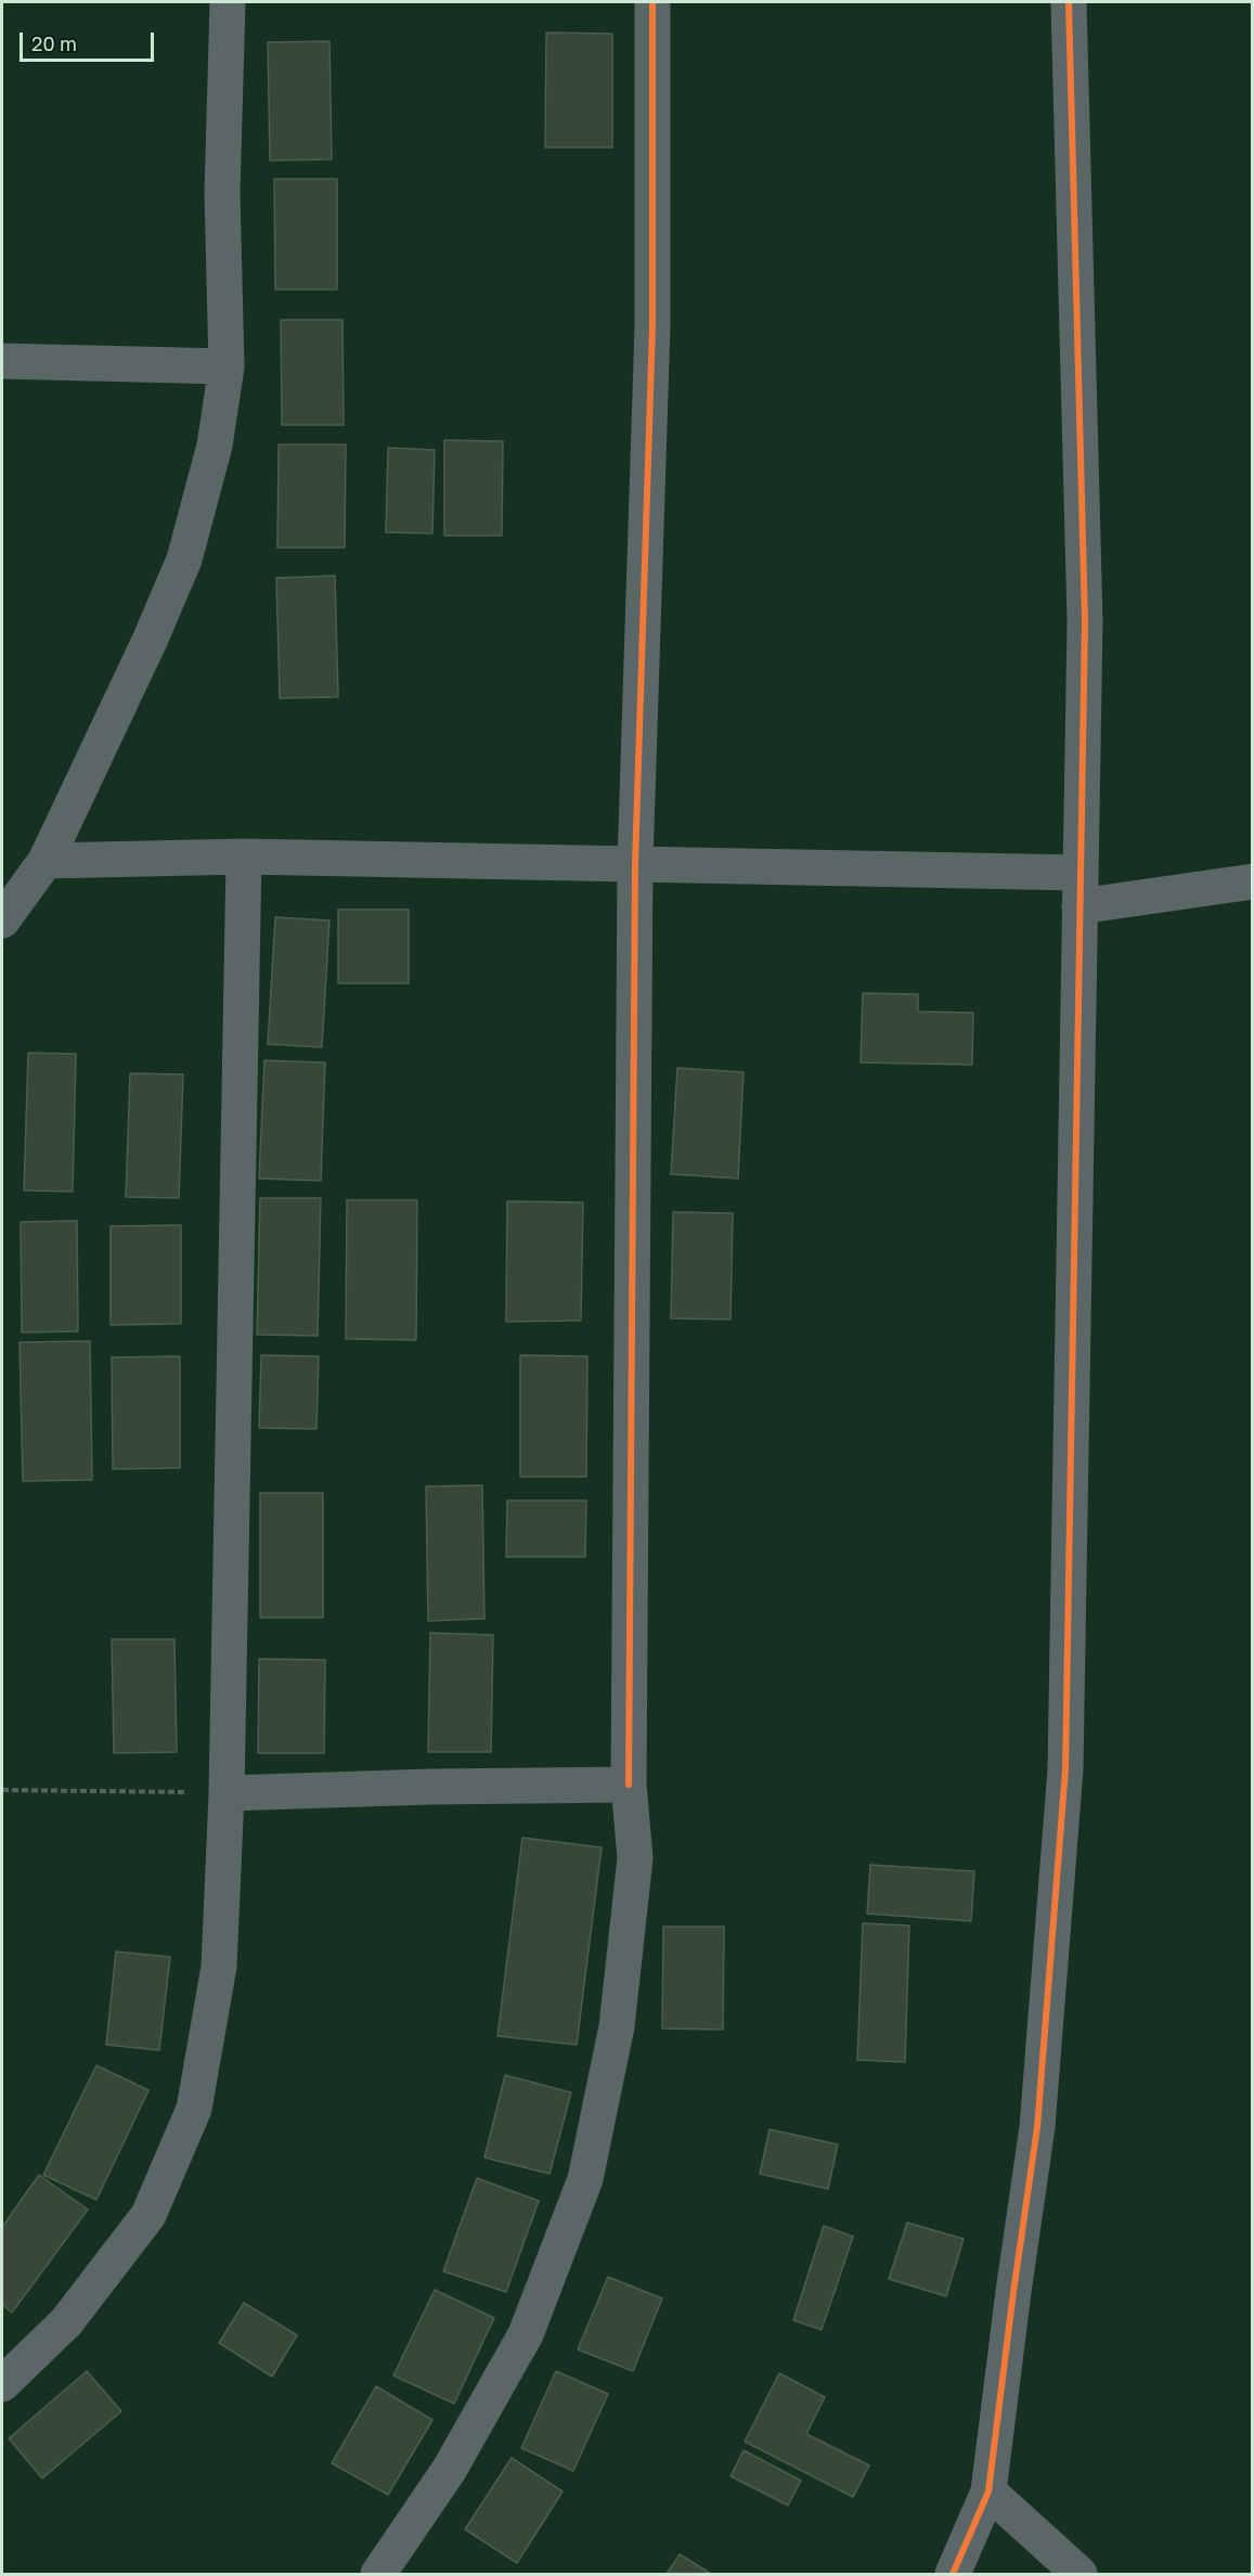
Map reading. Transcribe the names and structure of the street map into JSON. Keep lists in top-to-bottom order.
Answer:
{
  "scale_bar": "20 m"
}
